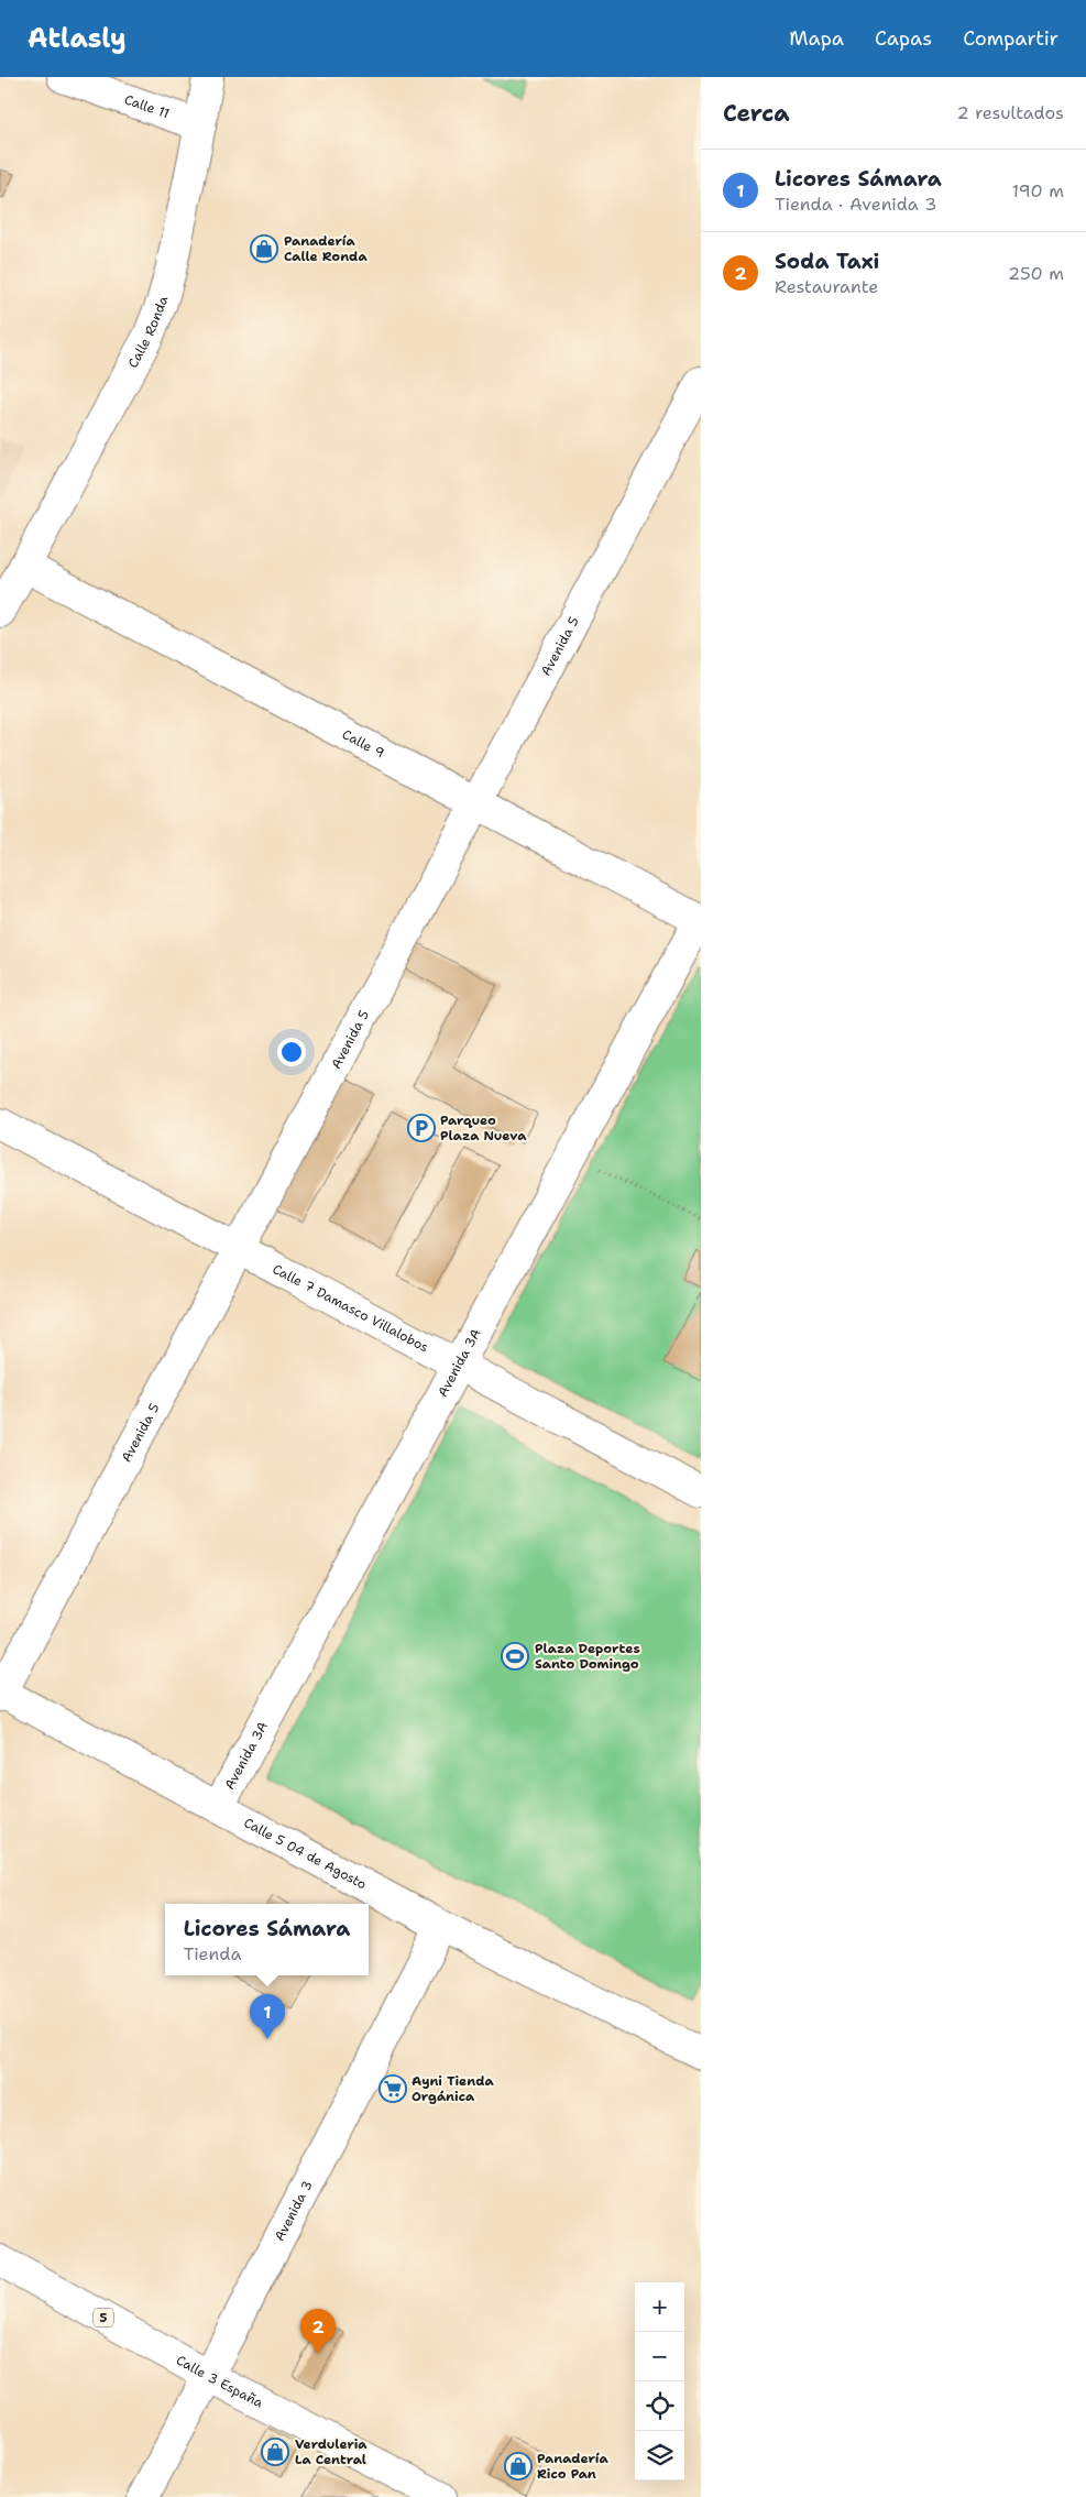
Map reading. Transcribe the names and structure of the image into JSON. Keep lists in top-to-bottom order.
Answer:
{
  "streets": {
    "street": [
      "Calle 11",
      "Calle Ronda",
      "Avenida 5",
      "Calle 9",
      "Calle 7 Damasco Villalobos",
      "Avenida 3A",
      "Calle 5 04 de Agosto",
      "Avenida 3",
      "5",
      "Calle 3 España"
    ]
  },
  "crossings": [
    ["Calle 11", "Calle Ronda"],
    ["Calle Ronda", "Calle 9"],
    ["Avenida 5", "Calle 9"],
    ["Avenida 5", "Calle 7 Damasco Villalobos"],
    ["Avenida 5", "Calle 5 04 de Agosto"],
    ["Calle 9", "Avenida 3A"],
    ["Calle 7 Damasco Villalobos", "Avenida 3A"],
    ["Avenida 3A", "Calle 5 04 de Agosto"],
    ["Calle 5 04 de Agosto", "Avenida 3"],
    ["Avenida 3", "Calle 3 España"]
  ],
  "places": {
    "shop": ["Panadería Calle Ronda", "Verduleria La Central", "Panadería Rico Pan"],
    "parking": ["Parqueo Plaza Nueva"],
    "sports": ["Plaza Deportes Santo Domingo"],
    "supermarket": ["Ayni Tienda Orgánica"]
  },
  "page": {
    "header": "Atlasly",
    "nav": ["Mapa", "Capas", "Compartir"],
    "heading": ["Cerca", "2 resultados"],
    "list": [
      {
        "mark": "1",
        "name": "Licores Sámara",
        "note": "Tienda · Avenida 3",
        "value": "190 m"
      },
      {
        "mark": "2",
        "name": "Soda Taxi",
        "note": "Restaurante",
        "value": "250 m"
      }
    ],
    "popup": ["Licores Sámara", "Tienda"],
    "pins": ["1", "2"],
    "map_buttons": ["+", "−"]
  }
}
